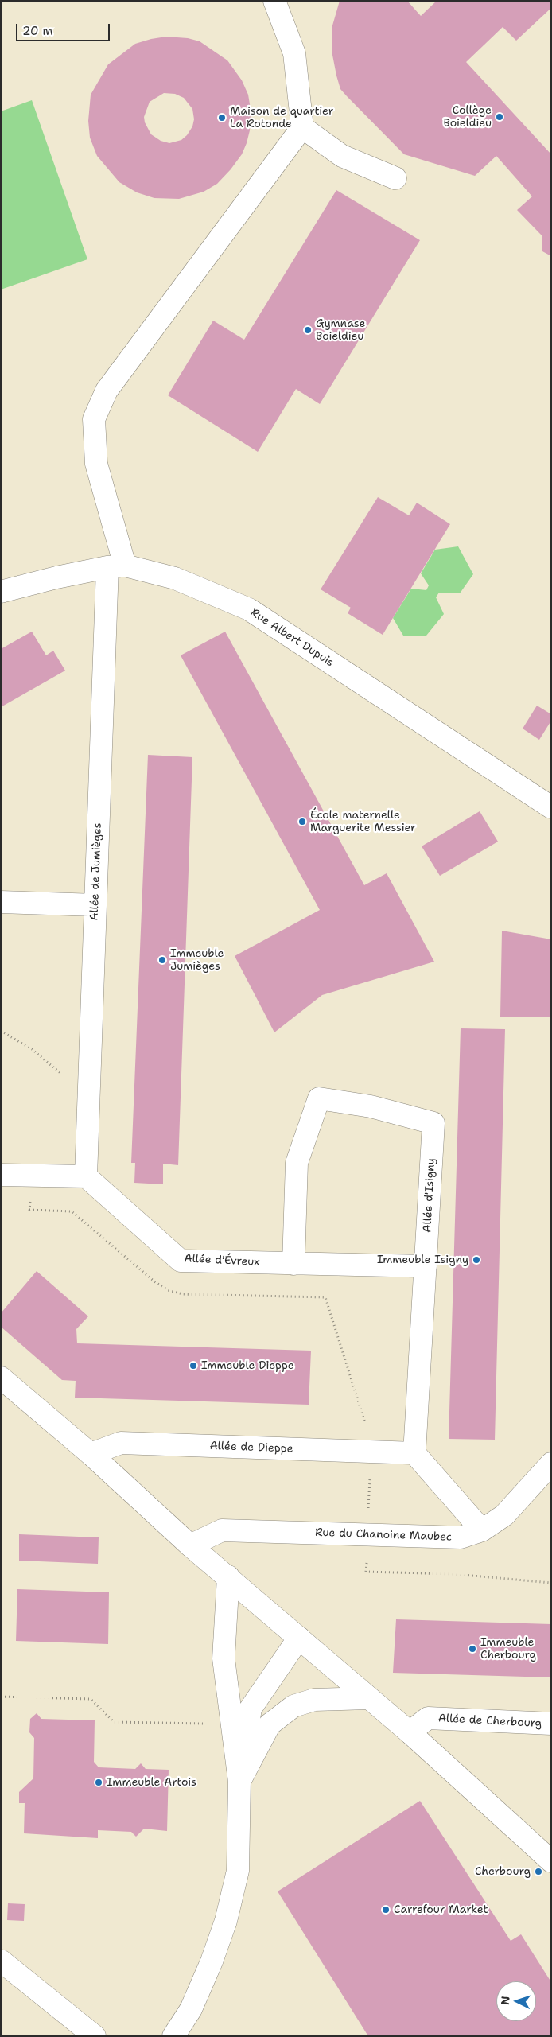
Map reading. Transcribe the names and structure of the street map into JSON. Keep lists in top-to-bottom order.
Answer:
{
  "streets": {
    "street": [
      "Rue Albert Dupuis",
      "Allée de Jumièges",
      "Allée d'Isigny",
      "Allée d'Évreux",
      "Allée de Dieppe",
      "Rue du Chanoine Maubec",
      "Allée de Cherbourg"
    ]
  },
  "crossings": [
    ["Rue Albert Dupuis", "Allée de Jumièges"],
    ["Allée de Jumièges", "Allée d'Évreux"],
    ["Allée d'Isigny", "Allée d'Évreux"],
    ["Allée d'Isigny", "Allée de Dieppe"]
  ],
  "places": [
    "Collège Boieldieu",
    "Maison de quartier La Rotonde",
    "Gymnase Boieldieu",
    "École maternelle Marguerite Messier",
    "Immeuble Jumièges",
    "Immeuble Isigny",
    "Immeuble Dieppe",
    "Immeuble Cherbourg",
    "Immeuble Artois",
    "Cherbourg",
    "Carrefour Market"
  ],
  "scale_bar": "20 m",
  "north": "left"
}
